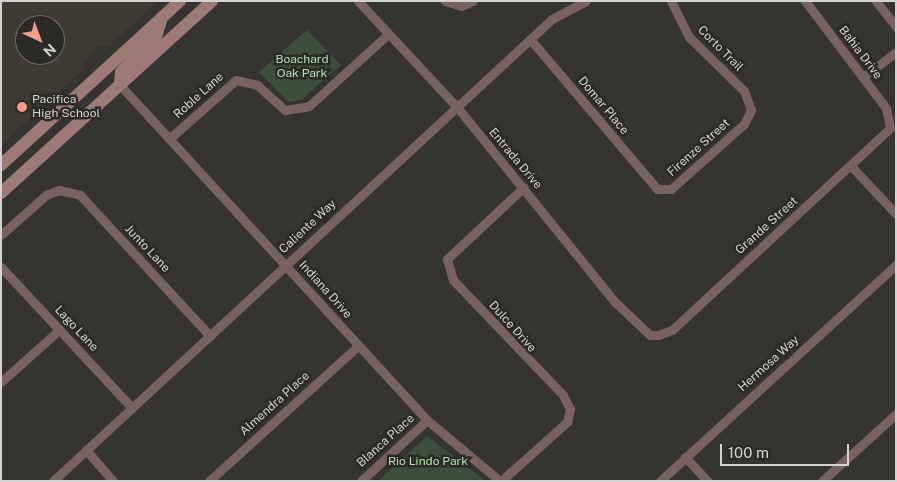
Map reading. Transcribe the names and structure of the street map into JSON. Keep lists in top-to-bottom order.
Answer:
{
  "streets": {
    "street": [
      "Corto Trail",
      "Bahia Drive",
      "Roble Lane",
      "Domar Place",
      "Firenze Street",
      "Entrada Drive",
      "Grande Street",
      "Caliente Way",
      "Junto Lane",
      "Indiana Drive",
      "Dulce Drive",
      "Lago Lane",
      "Hermosa Way",
      "Almendra Place",
      "Blanca Place"
    ]
  },
  "crossings": [
    ["Corto Trail", "Firenze Street"],
    ["Bahia Drive", "Grande Street"],
    ["Roble Lane", "Entrada Drive"],
    ["Roble Lane", "Indiana Drive"],
    ["Domar Place", "Firenze Street"],
    ["Domar Place", "Caliente Way"],
    ["Entrada Drive", "Grande Street"],
    ["Entrada Drive", "Caliente Way"],
    ["Entrada Drive", "Dulce Drive"],
    ["Caliente Way", "Junto Lane"],
    ["Caliente Way", "Indiana Drive"],
    ["Caliente Way", "Lago Lane"],
    ["Indiana Drive", "Dulce Drive"],
    ["Indiana Drive", "Almendra Place"],
    ["Indiana Drive", "Blanca Place"]
  ],
  "parks": ["Boachard Oak Park", "Rio Lindo Park"],
  "places": ["Pacifica High School"],
  "scale_bar": "100 m",
  "north": "bottom right"
}
